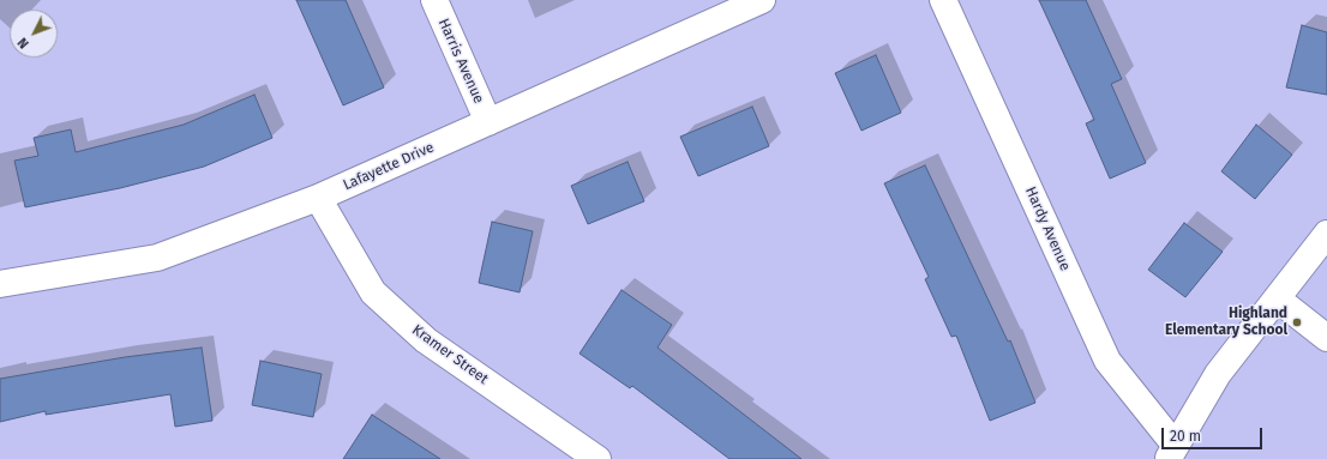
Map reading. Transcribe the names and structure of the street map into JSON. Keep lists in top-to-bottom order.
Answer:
{
  "streets": {
    "street": [
      "Harris Avenue",
      "Lafayette Drive",
      "Hardy Avenue",
      "Kramer Street"
    ]
  },
  "crossings": [
    ["Harris Avenue", "Lafayette Drive"],
    ["Lafayette Drive", "Kramer Street"]
  ],
  "places": ["Highland Elementary School"],
  "scale_bar": "20 m",
  "north": "bottom left"
}
